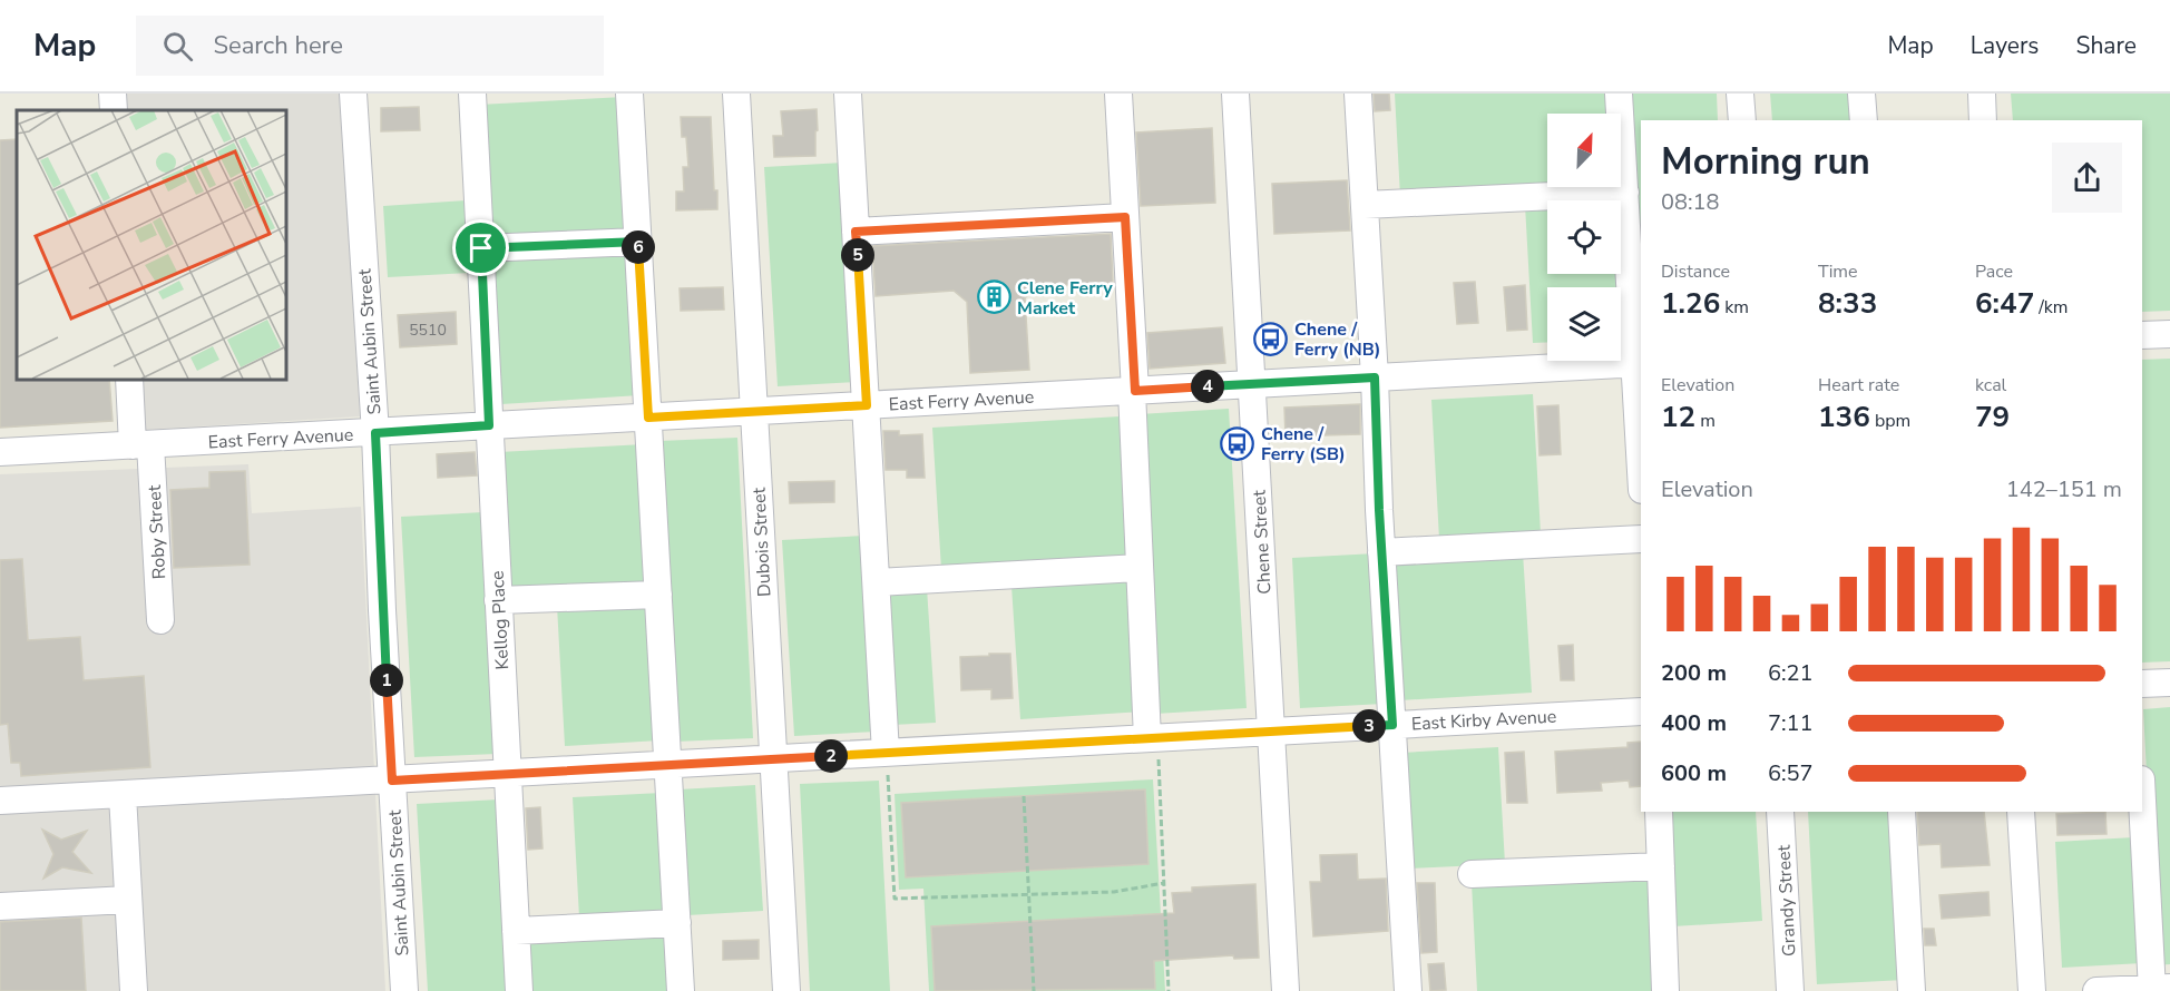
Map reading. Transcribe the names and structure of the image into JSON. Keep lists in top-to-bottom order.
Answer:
{
  "streets": {
    "street": [
      "Saint Aubin Street",
      "East Ferry Avenue",
      "Roby Street",
      "Dubois Street",
      "Chene Street",
      "Kellog Place",
      "East Kirby Avenue",
      "Grandy Street"
    ]
  },
  "crossings": [
    ["Saint Aubin Street", "East Ferry Avenue"],
    ["Saint Aubin Street", "East Kirby Avenue"],
    ["East Ferry Avenue", "Roby Street"],
    ["East Ferry Avenue", "Dubois Street"],
    ["East Ferry Avenue", "Chene Street"],
    ["East Ferry Avenue", "Kellog Place"],
    ["Dubois Street", "East Kirby Avenue"],
    ["Chene Street", "East Kirby Avenue"],
    ["Kellog Place", "East Kirby Avenue"]
  ],
  "places": {
    "building": ["Clene Ferry Market"],
    "bus stop": ["Chene / Ferry (NB)", "Chene / Ferry (SB)"]
  },
  "house_numbers": ["5510"],
  "north": "top right",
  "page": {
    "header": "Map",
    "search": "Search here",
    "nav": ["Map", "Layers", "Share"],
    "heading": ["Morning run", "08:18"],
    "pins": [
      "6",
      "5",
      "4",
      "1",
      "3",
      "2"
    ],
    "stats": [
      ["Distance", "1.26 km"],
      ["Time", "8:33"],
      ["Pace", "6:47 /km"],
      ["Elevation", "12 m"],
      ["Heart rate", "136 bpm"],
      ["kcal", "79"]
    ],
    "chart": ["Elevation", "142–151 m"],
    "list": [
      {
        "name": "200 m",
        "note": "6:21"
      },
      {
        "name": "400 m",
        "note": "7:11"
      },
      {
        "name": "600 m",
        "note": "6:57"
      }
    ]
  }
}
